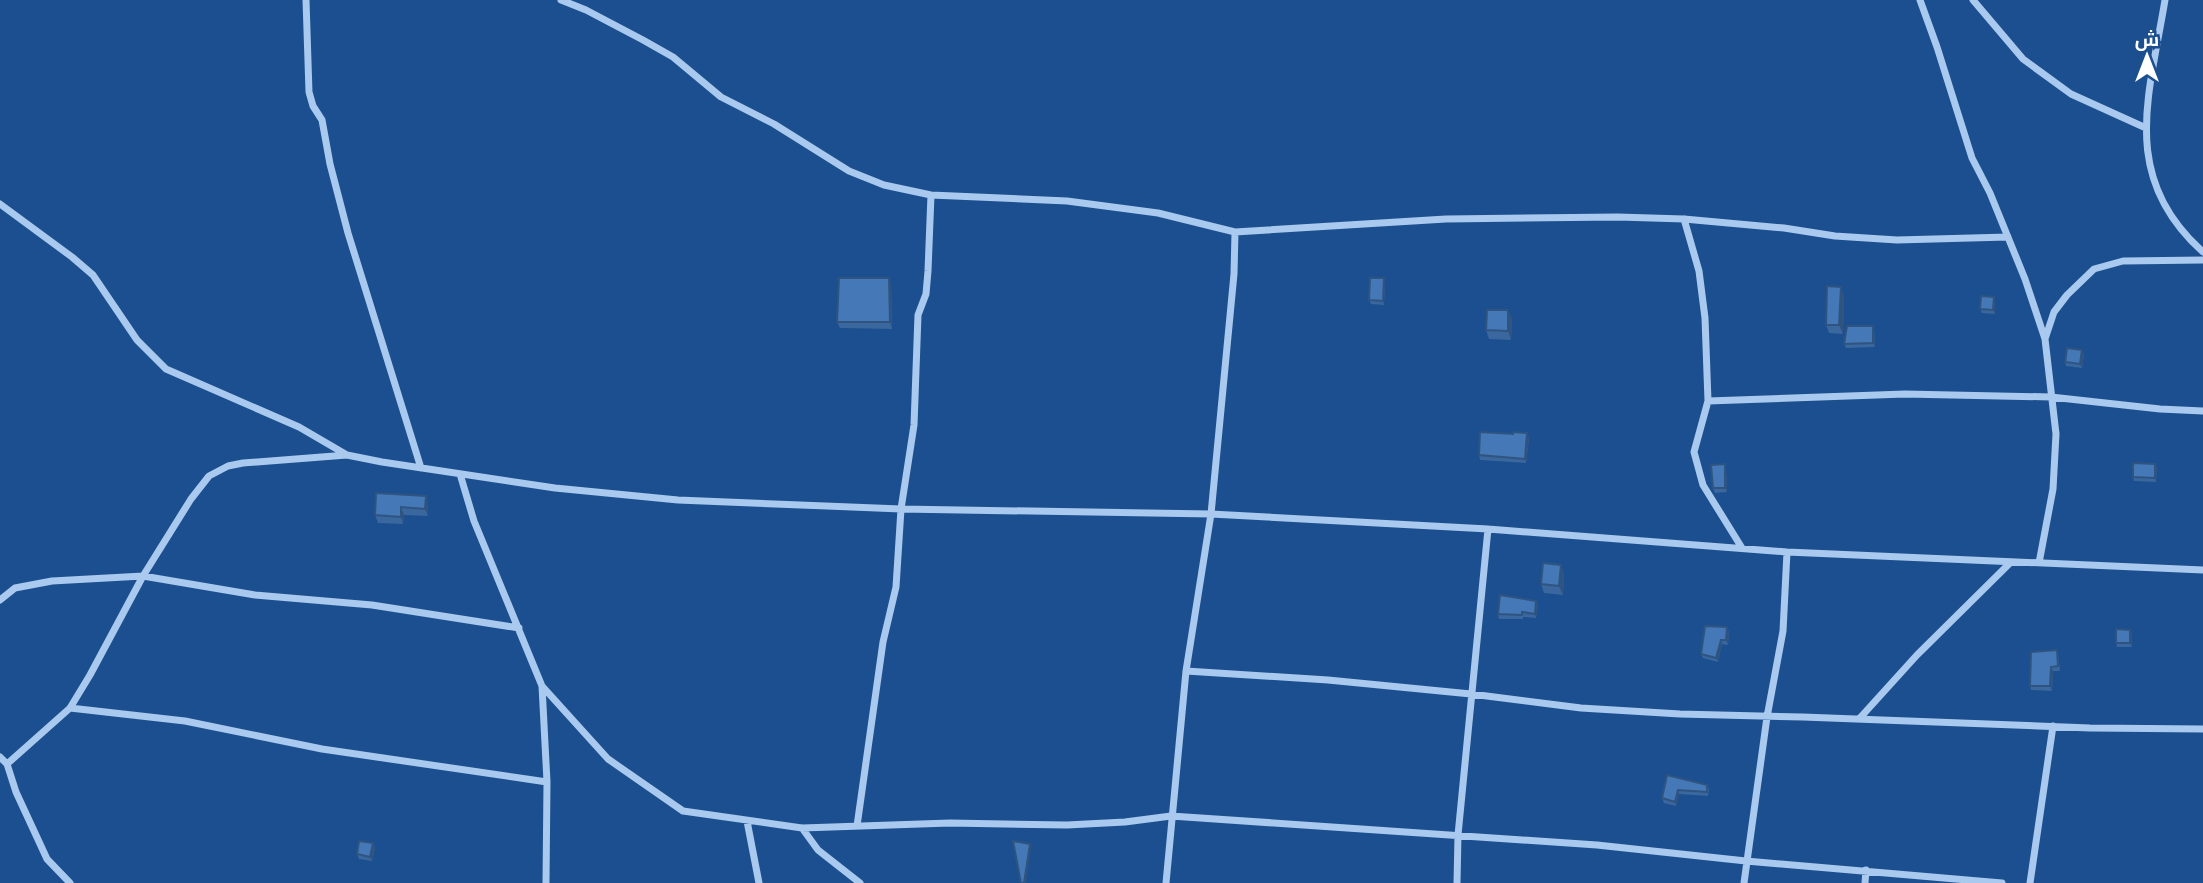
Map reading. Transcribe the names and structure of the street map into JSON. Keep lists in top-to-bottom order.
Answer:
{
  "north": "top"
}
